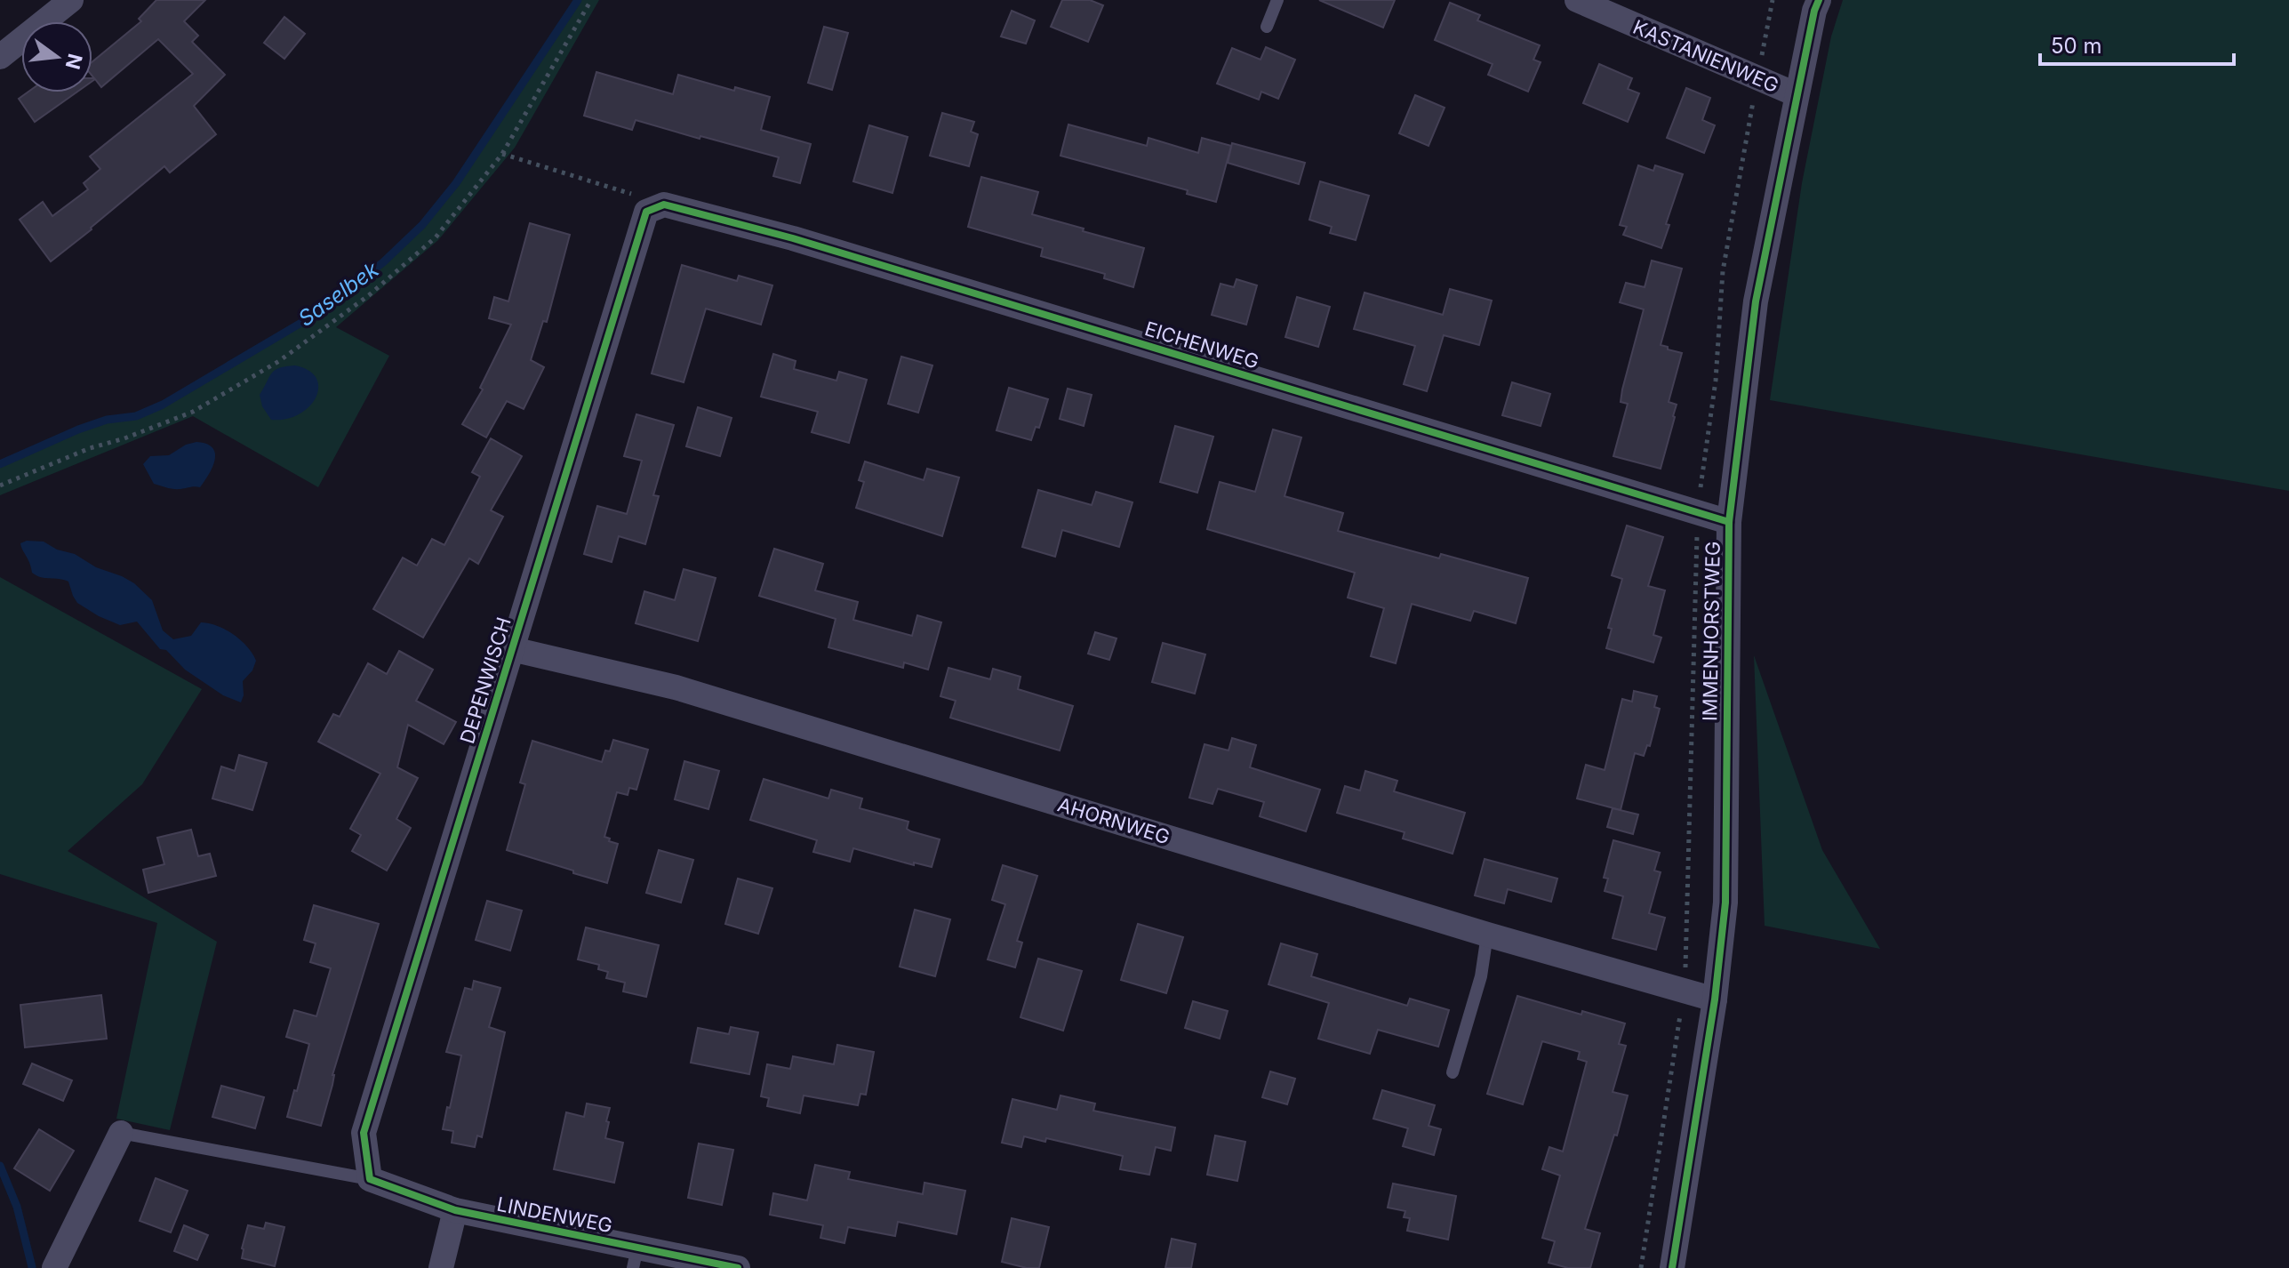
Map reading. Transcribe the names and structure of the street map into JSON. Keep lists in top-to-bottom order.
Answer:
{
  "streets": {
    "street": [
      "KASTANIENWEG",
      "EICHENWEG",
      "IMMENHORSTWEG",
      "DEPENWISCH",
      "AHORNWEG",
      "LINDENWEG"
    ]
  },
  "crossings": [
    ["KASTANIENWEG", "IMMENHORSTWEG"],
    ["EICHENWEG", "IMMENHORSTWEG"],
    ["EICHENWEG", "DEPENWISCH"],
    ["IMMENHORSTWEG", "AHORNWEG"],
    ["DEPENWISCH", "AHORNWEG"],
    ["DEPENWISCH", "LINDENWEG"]
  ],
  "water": ["Saselbek"],
  "scale_bar": "50 m",
  "north": "right"
}
